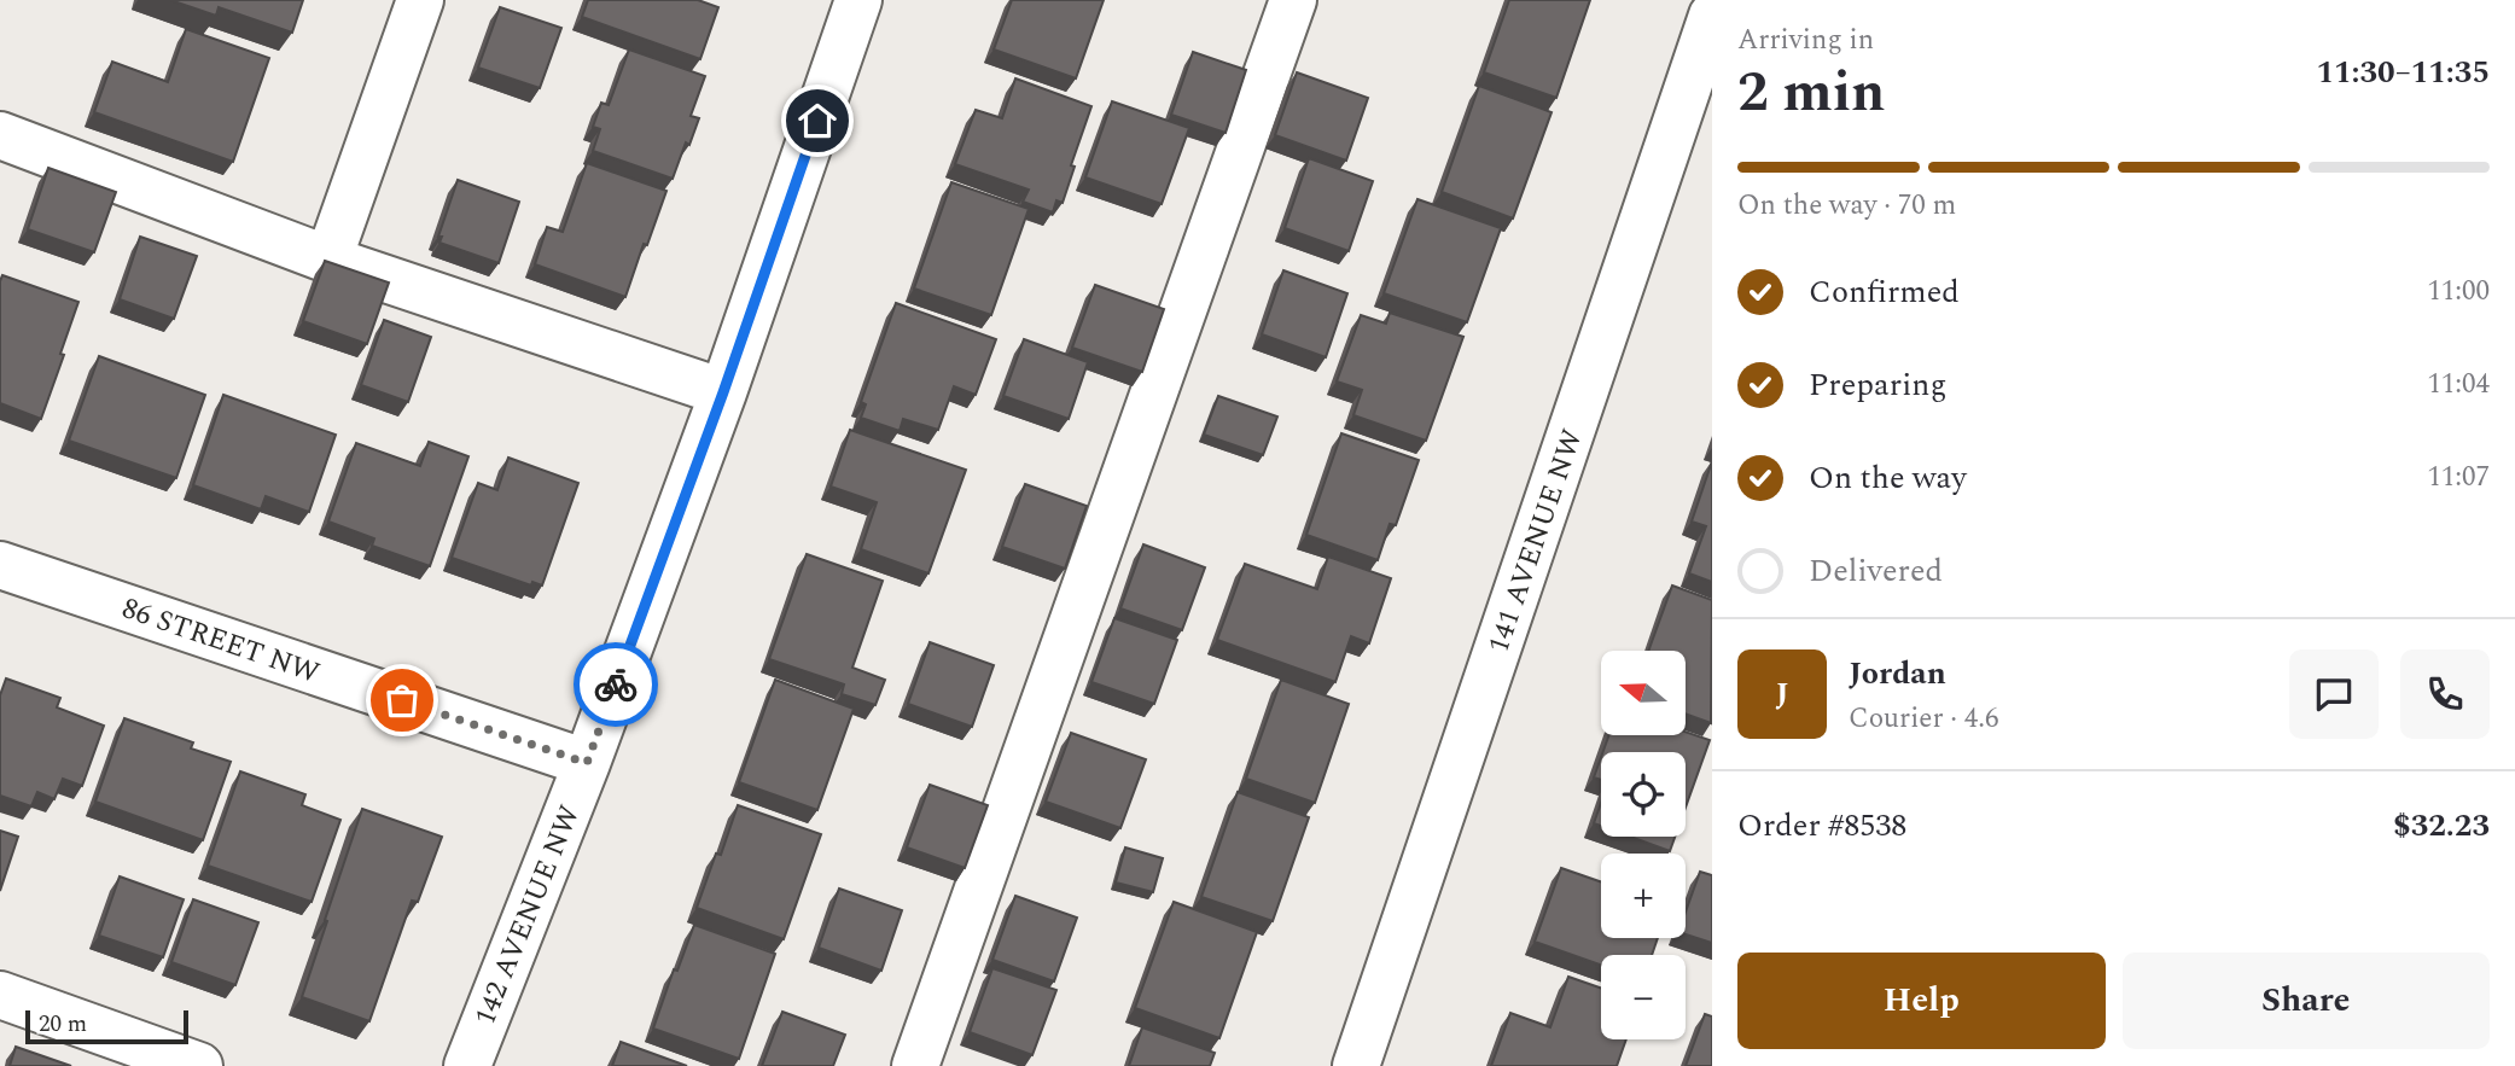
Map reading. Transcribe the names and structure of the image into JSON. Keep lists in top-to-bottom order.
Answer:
{
  "streets": {
    "street": ["141 AVENUE NW", "86 STREET NW", "142 AVENUE NW"]
  },
  "crossings": [
    ["86 STREET NW", "142 AVENUE NW"]
  ],
  "scale_bar": "20 m",
  "north": "left",
  "page": {
    "heading": ["2 min", "Arriving in", "11:30–11:35"],
    "panel": [
      "Jordan",
      "Courier · 4.6",
      "Order #8538",
      "$32.23"
    ],
    "bar": "On the way · 70 m",
    "list": [
      ["Confirmed", "11:00"],
      ["Preparing", "11:04"],
      ["On the way", "11:07"],
      "Delivered"
    ],
    "round": "J",
    "map_buttons": ["+", "−"],
    "buttons": ["Help", "Share"],
    "scale": "20 m"
  }
}
